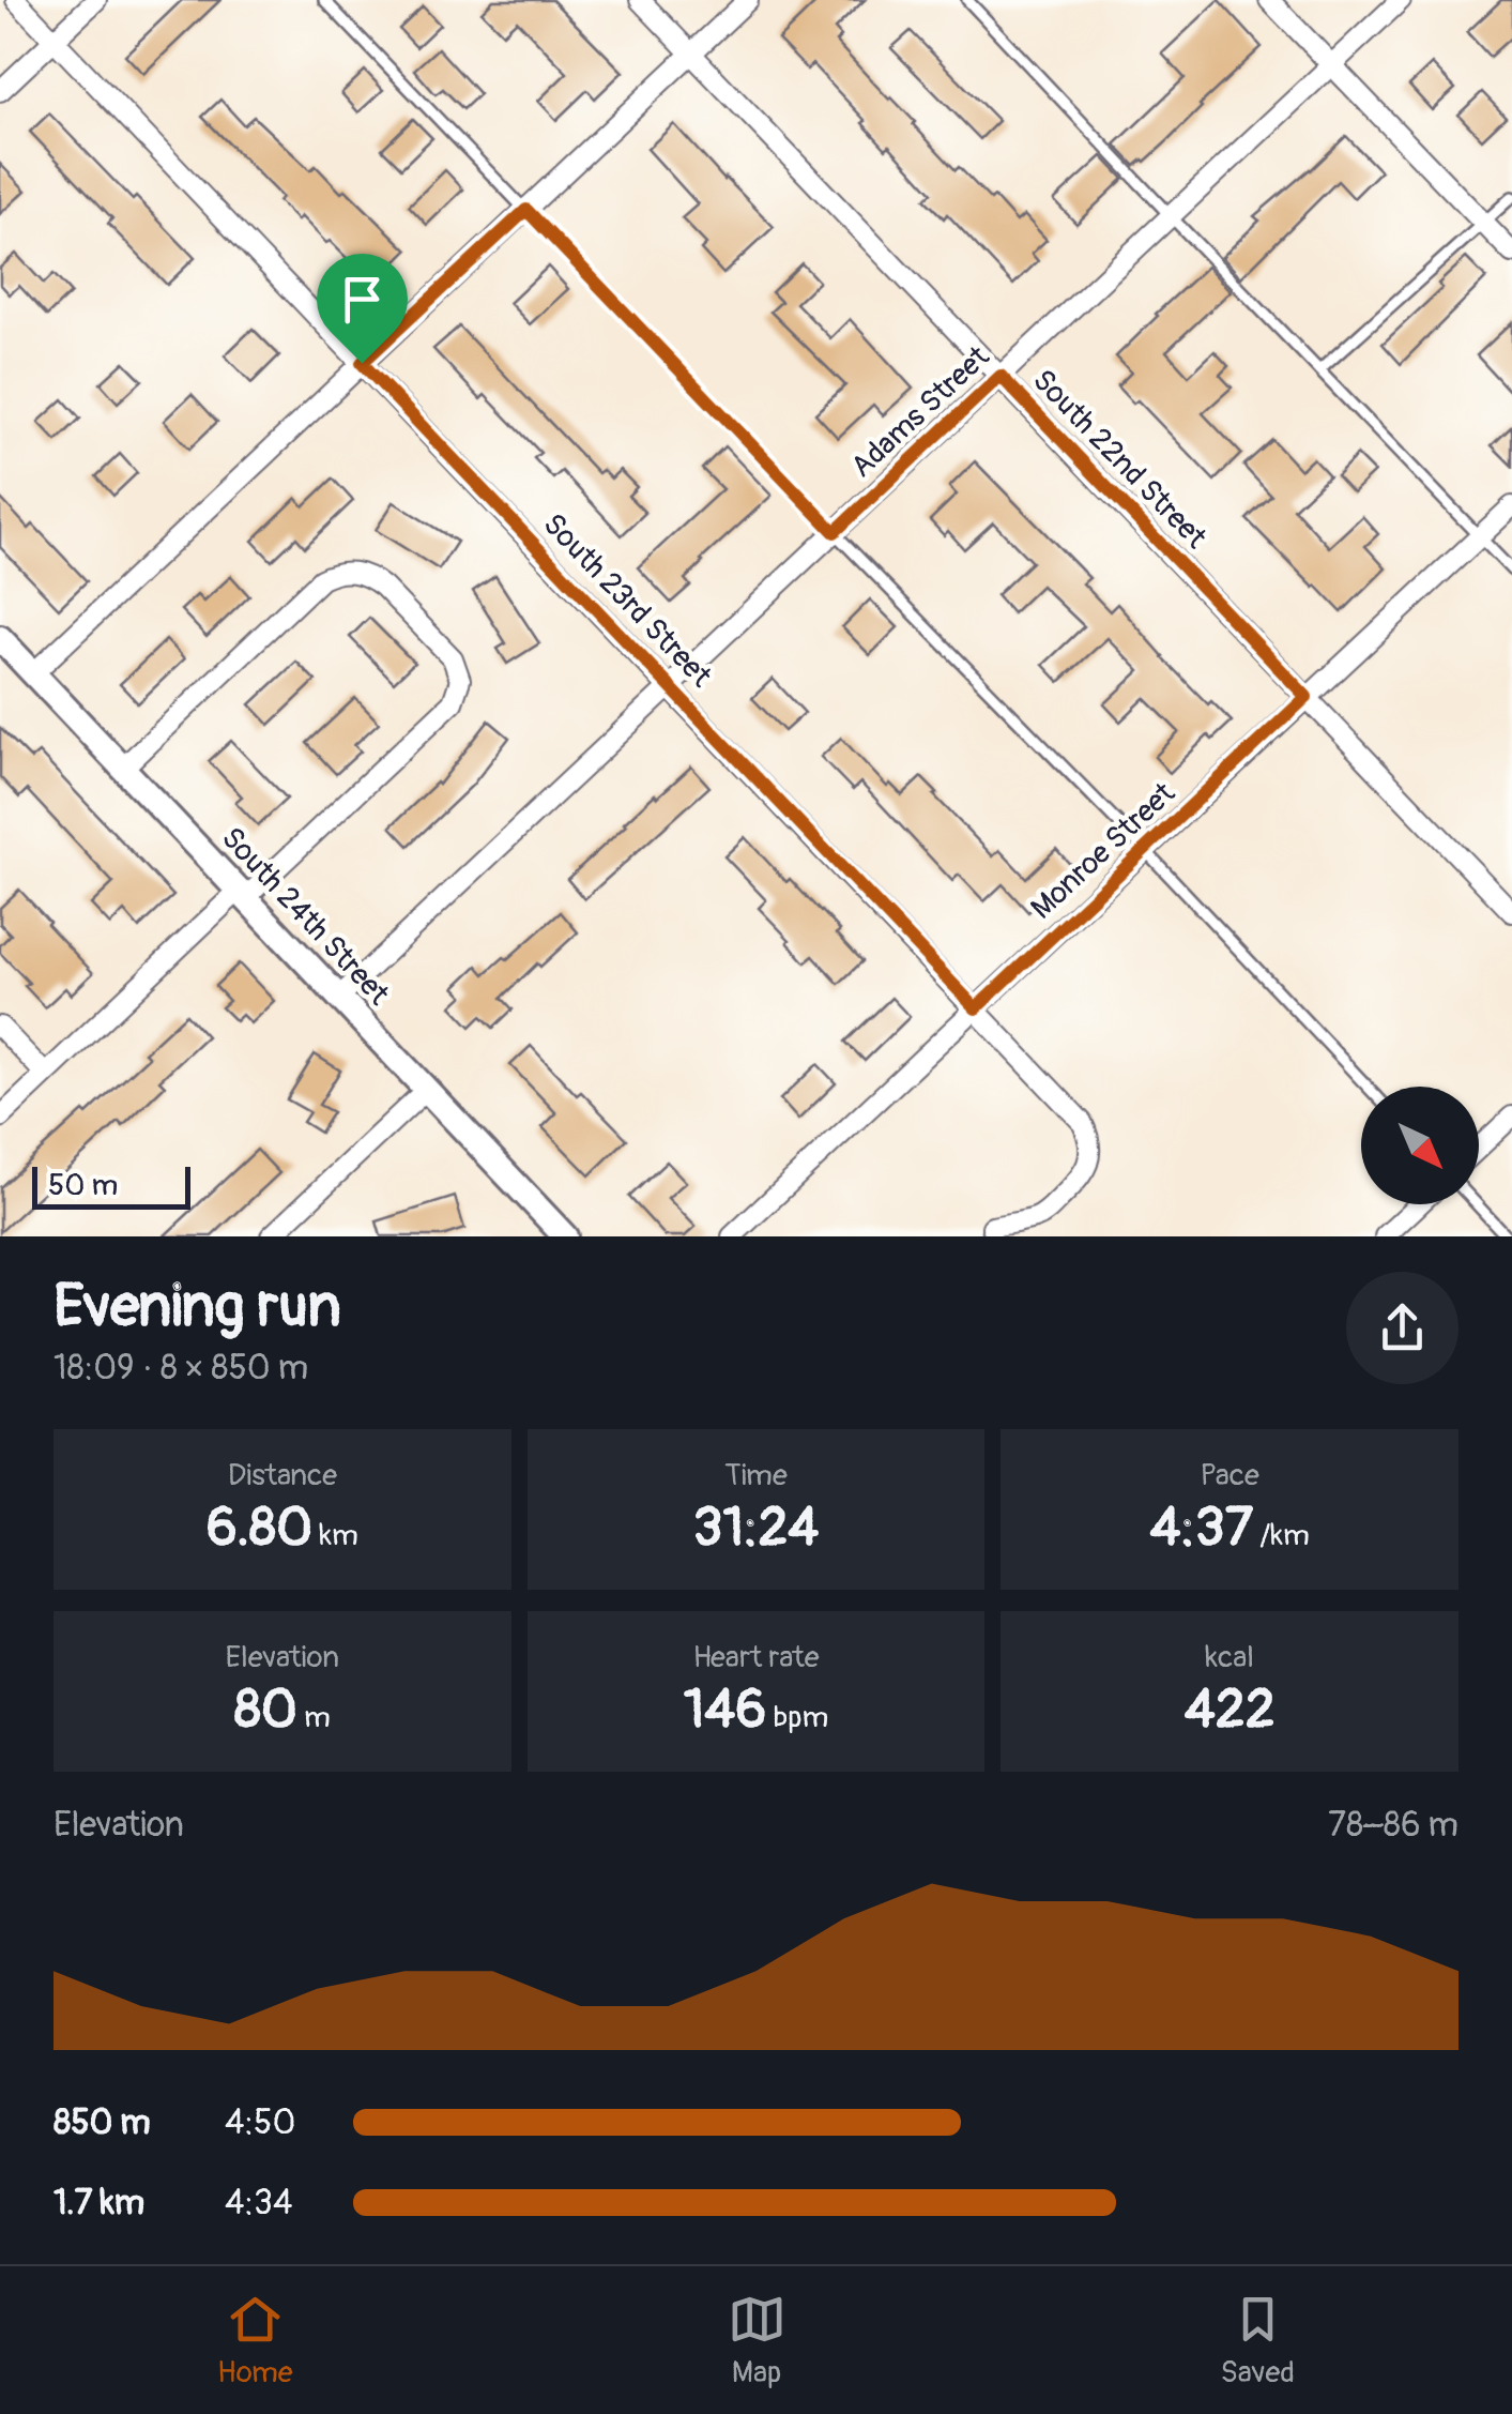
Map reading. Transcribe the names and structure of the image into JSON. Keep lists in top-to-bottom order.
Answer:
{
  "streets": {
    "street": [
      "Adams Street",
      "South 22nd Street",
      "South 23rd Street",
      "Monroe Street",
      "South 24th Street"
    ]
  },
  "crossings": [
    ["Adams Street", "South 22nd Street"],
    ["Adams Street", "South 23rd Street"],
    ["Adams Street", "South 24th Street"],
    ["South 22nd Street", "Monroe Street"],
    ["South 23rd Street", "Monroe Street"]
  ],
  "scale_bar": "50 m",
  "north": "bottom right",
  "page": {
    "scale": "50 m",
    "heading": ["Evening run", "18:09 · 8 × 850 m"],
    "stats": [
      ["Distance", "6.80 km"],
      ["Time", "31:24"],
      ["Pace", "4:37 /km"],
      ["Elevation", "80 m"],
      ["Heart rate", "146 bpm"],
      ["kcal", "422"]
    ],
    "chart": ["Elevation", "78–86 m"],
    "list": [
      {
        "name": "850 m",
        "note": "4:50"
      },
      {
        "name": "1.7 km",
        "note": "4:34"
      }
    ],
    "tabs": ["Home", "Map", "Saved"]
  }
}
